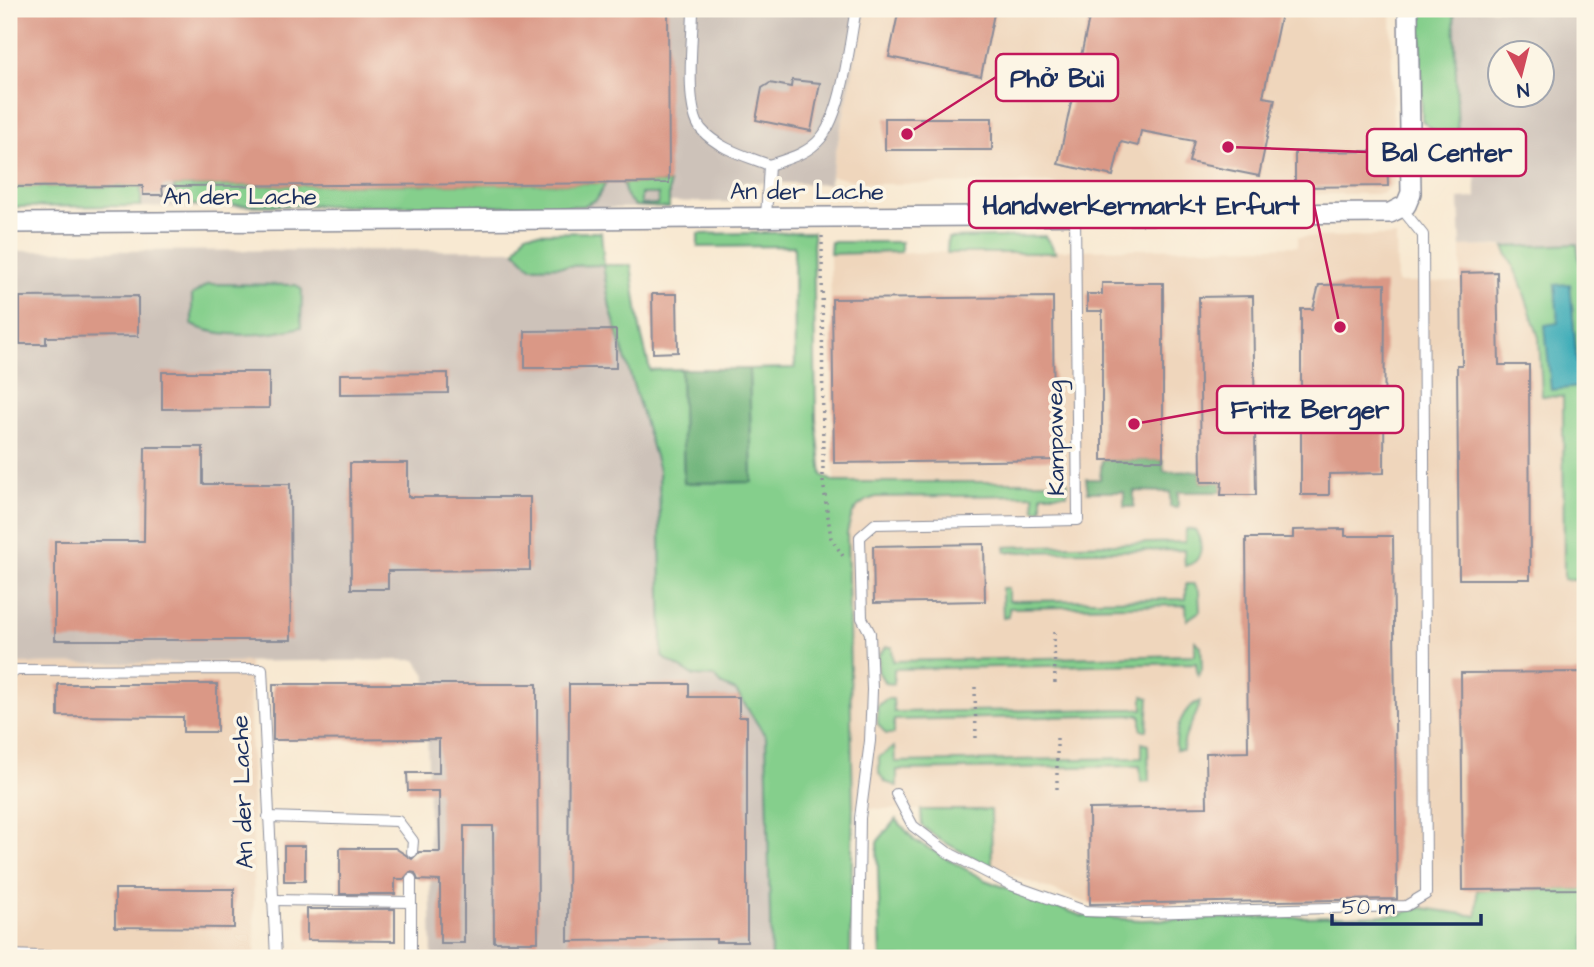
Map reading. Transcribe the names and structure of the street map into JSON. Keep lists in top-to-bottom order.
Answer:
{
  "streets": {
    "street": ["An der Lache"],
    "lane": ["Kampaweg"]
  },
  "crossings": [
    ["An der Lache", "Kampaweg"]
  ],
  "places": [
    "Phở Bùi",
    "Bal Center",
    "Handwerkermarkt Erfurt",
    "Fritz Berger"
  ],
  "scale_bar": "50 m",
  "north": "bottom"
}
